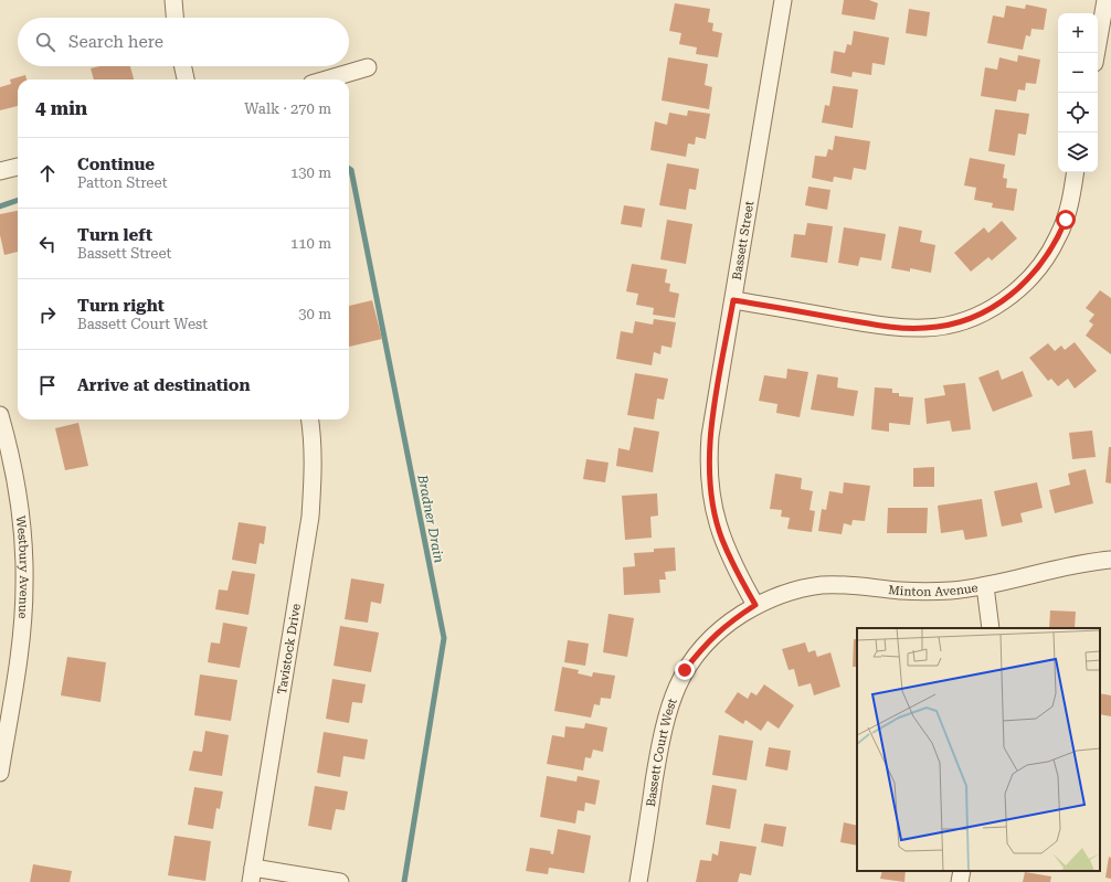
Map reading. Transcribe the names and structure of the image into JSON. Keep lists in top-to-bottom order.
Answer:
{
  "streets": {
    "street": [
      "Bassett Street",
      "Westbury Avenue",
      "Minton Avenue",
      "Tavistock Drive",
      "Bassett Court West"
    ]
  },
  "crossings": [
    ["Bassett Street", "Minton Avenue"],
    ["Bassett Street", "Bassett Court West"],
    ["Minton Avenue", "Bassett Court West"]
  ],
  "water": ["Bradner Drain"],
  "page": {
    "map_buttons": ["+", "−"],
    "search": "Search here",
    "heading": ["4 min", "Walk · 270 m"],
    "list": [
      ["Continue", "Patton Street", "130 m"],
      ["Turn left", "Bassett Street", "110 m"],
      ["Turn right", "Bassett Court West", "30 m"],
      "Arrive at destination"
    ]
  }
}
